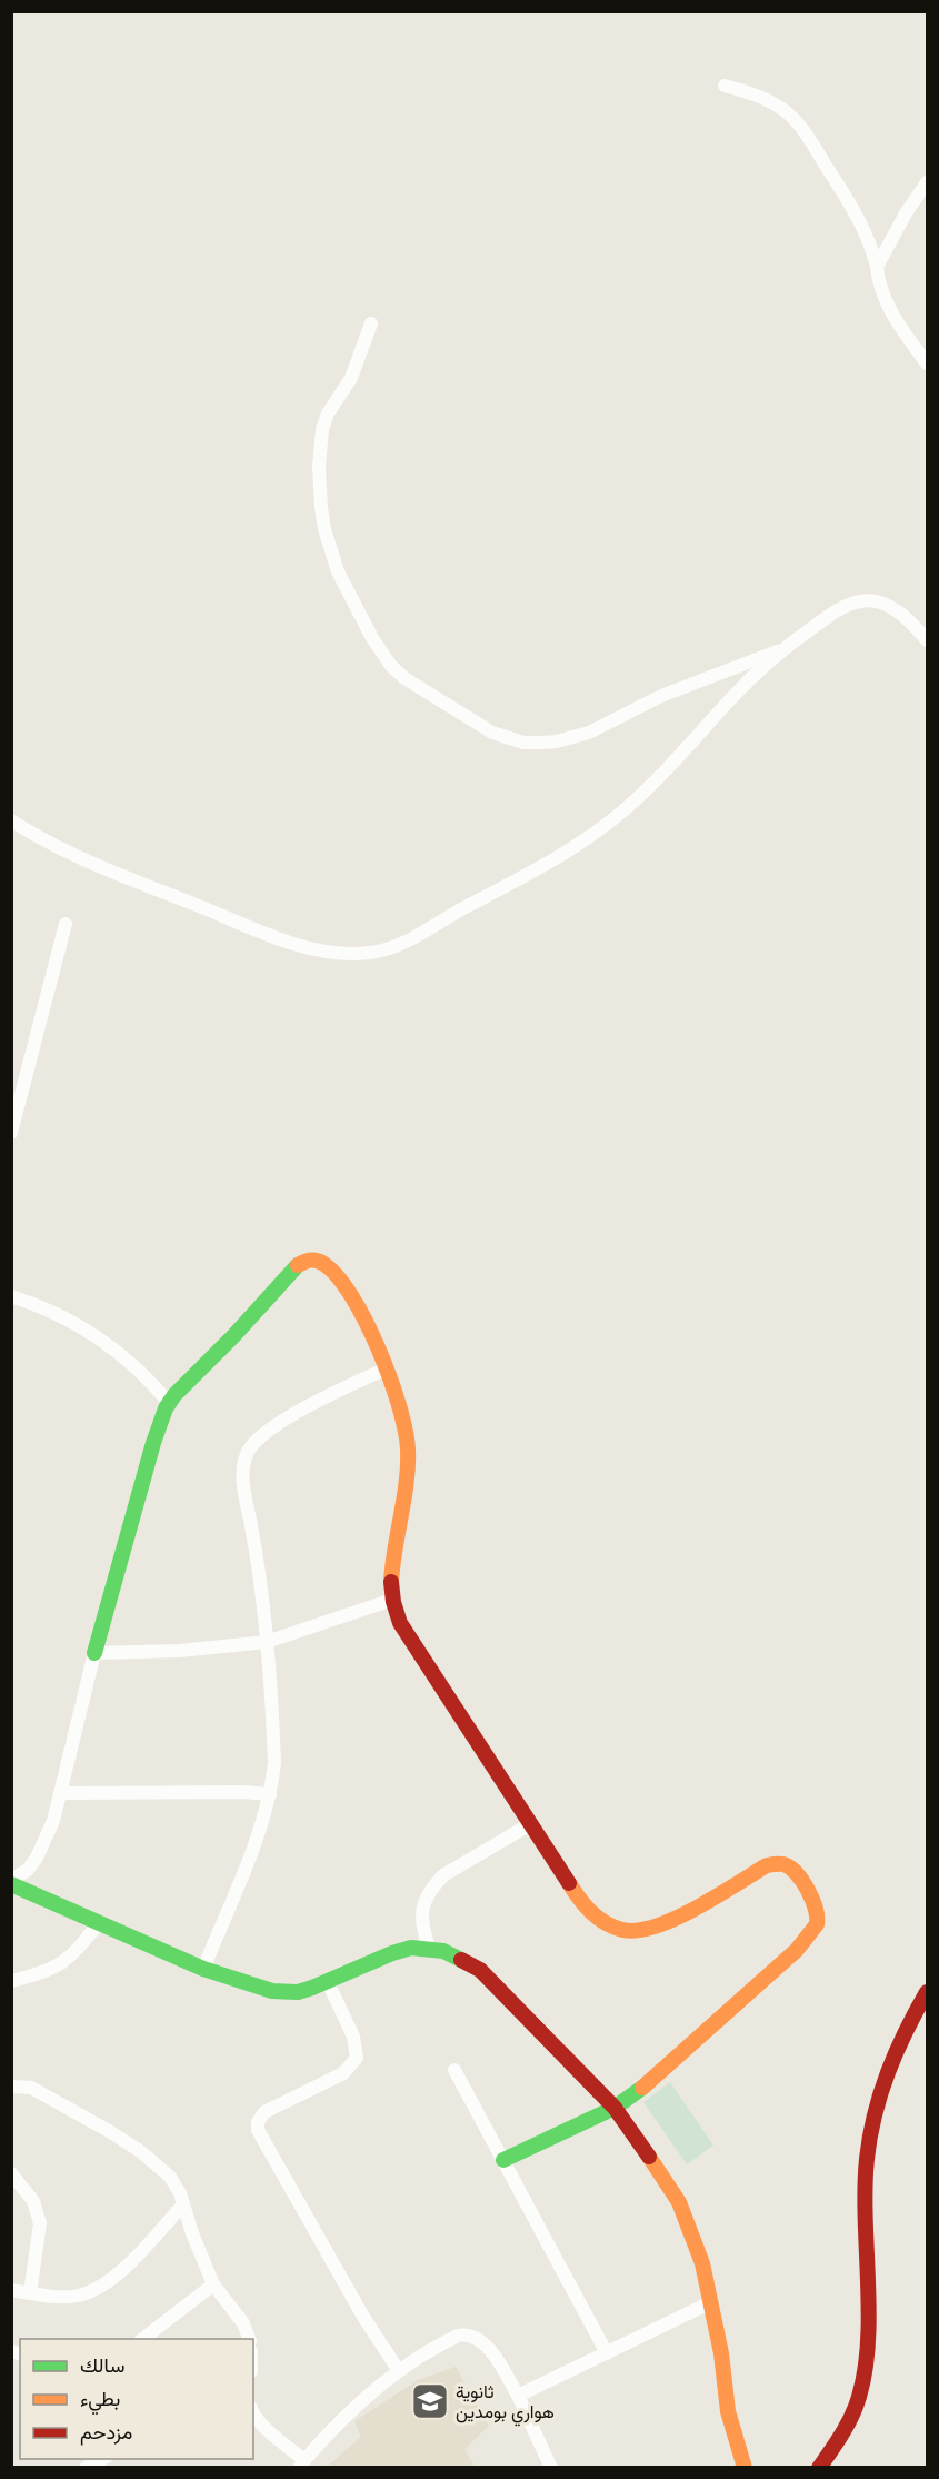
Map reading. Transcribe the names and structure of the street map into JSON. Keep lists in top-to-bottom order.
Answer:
{
  "places": {
    "school or university": ["ثانوية هواري بومدين"]
  },
  "legend": ["سالك", "بطيء", "مزدحم"]
}
